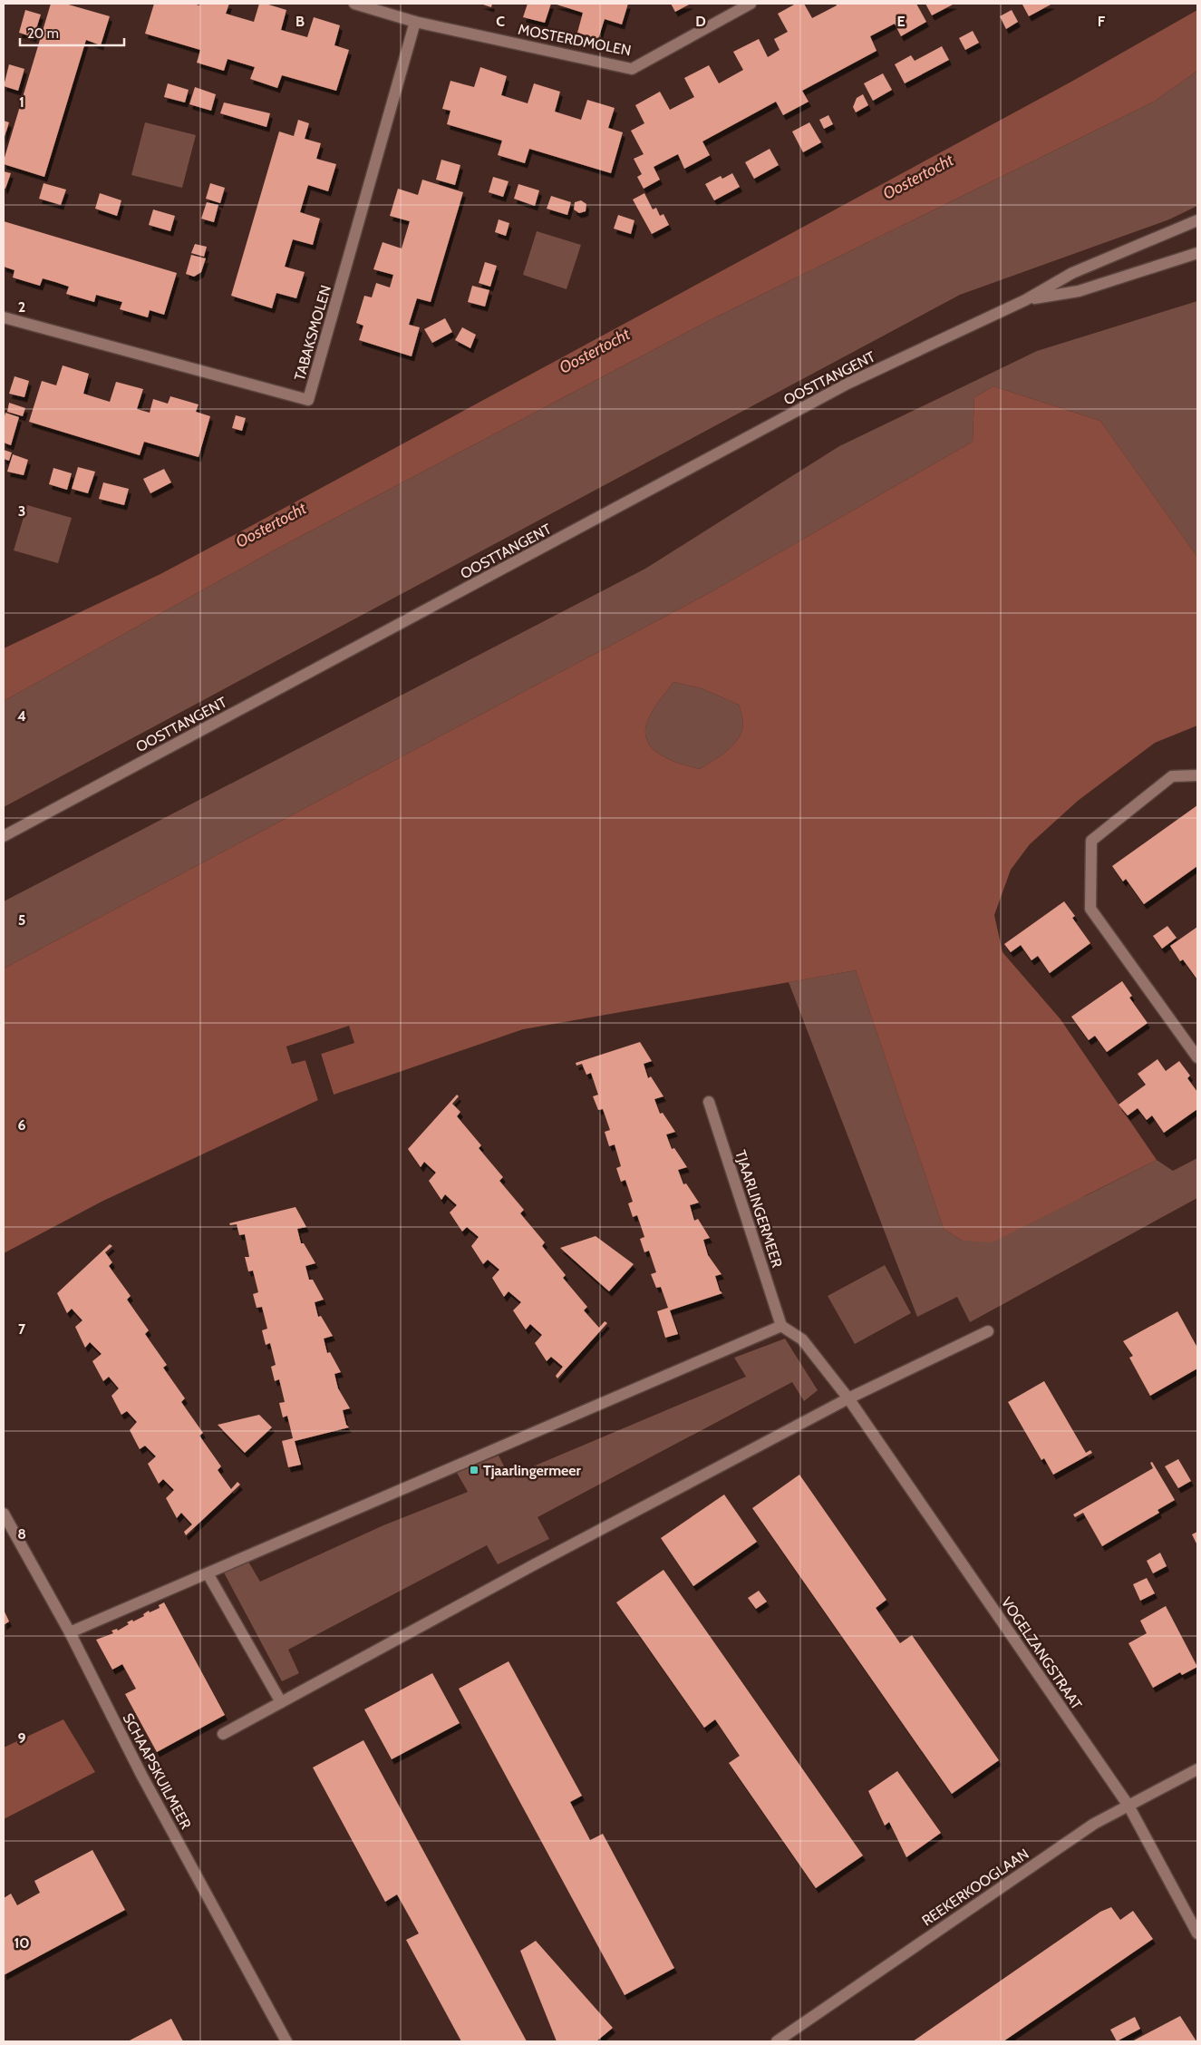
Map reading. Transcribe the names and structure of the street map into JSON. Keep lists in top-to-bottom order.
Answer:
{
  "streets": {
    "street": [
      "MOSTERDMOLEN",
      "TABAKSMOLEN",
      "OOSTTANGENT",
      "TJAARLINGERMEER",
      "VOGELZANGSTRAAT",
      "SCHAAPSKUILMEER",
      "REEKERKOOGLAAN"
    ]
  },
  "crossings": [
    ["MOSTERDMOLEN", "TABAKSMOLEN"],
    ["VOGELZANGSTRAAT", "REEKERKOOGLAAN"]
  ],
  "water": ["Oostertocht"],
  "places": {
    "transit": ["Tjaarlingermeer"]
  },
  "scale_bar": "20 m",
  "grid": {
    "columns": [
      "B",
      "C",
      "D",
      "E",
      "F"
    ],
    "rows": [
      "1",
      "2",
      "3",
      "4",
      "5",
      "6",
      "7",
      "8",
      "9",
      "10"
    ]
  }
}
